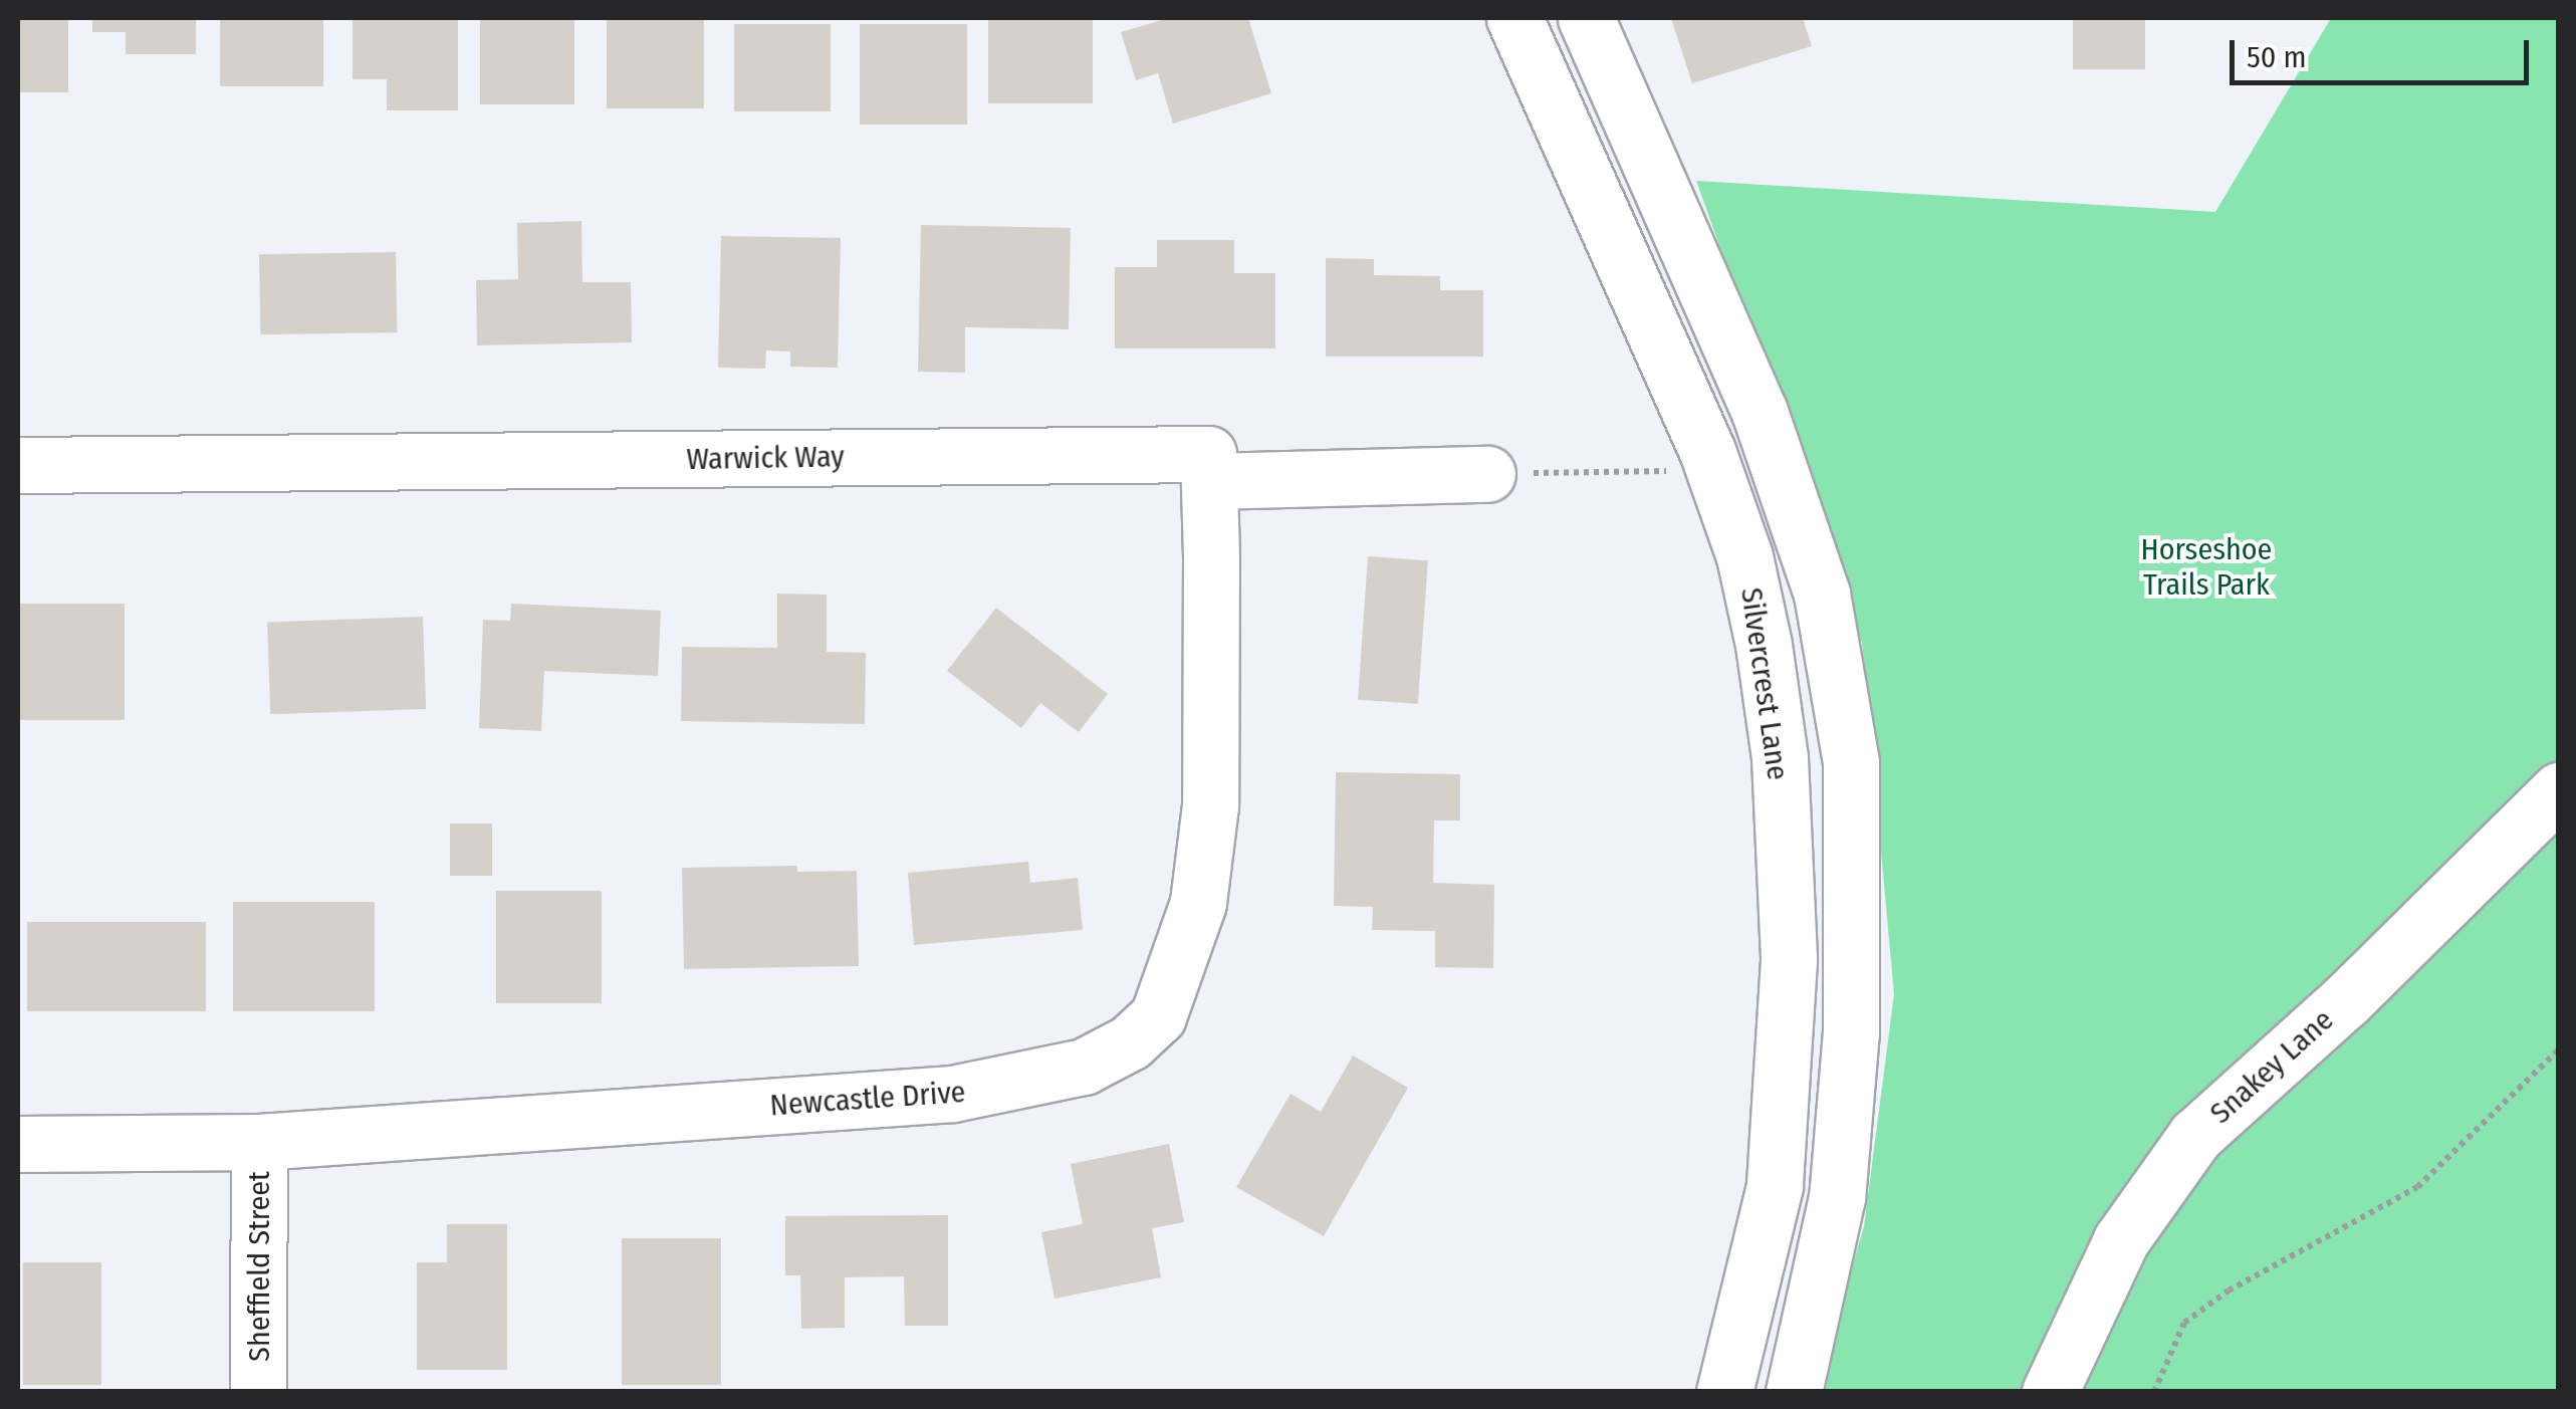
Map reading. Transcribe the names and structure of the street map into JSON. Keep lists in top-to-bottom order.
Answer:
{
  "streets": {
    "street": [
      "Warwick Way",
      "Silvercrest Lane",
      "Snakey Lane",
      "Newcastle Drive",
      "Sheffield Street"
    ]
  },
  "crossings": [
    ["Warwick Way", "Newcastle Drive"],
    ["Newcastle Drive", "Sheffield Street"]
  ],
  "parks": ["Horseshoe Trails Park"],
  "scale_bar": "50 m"
}
